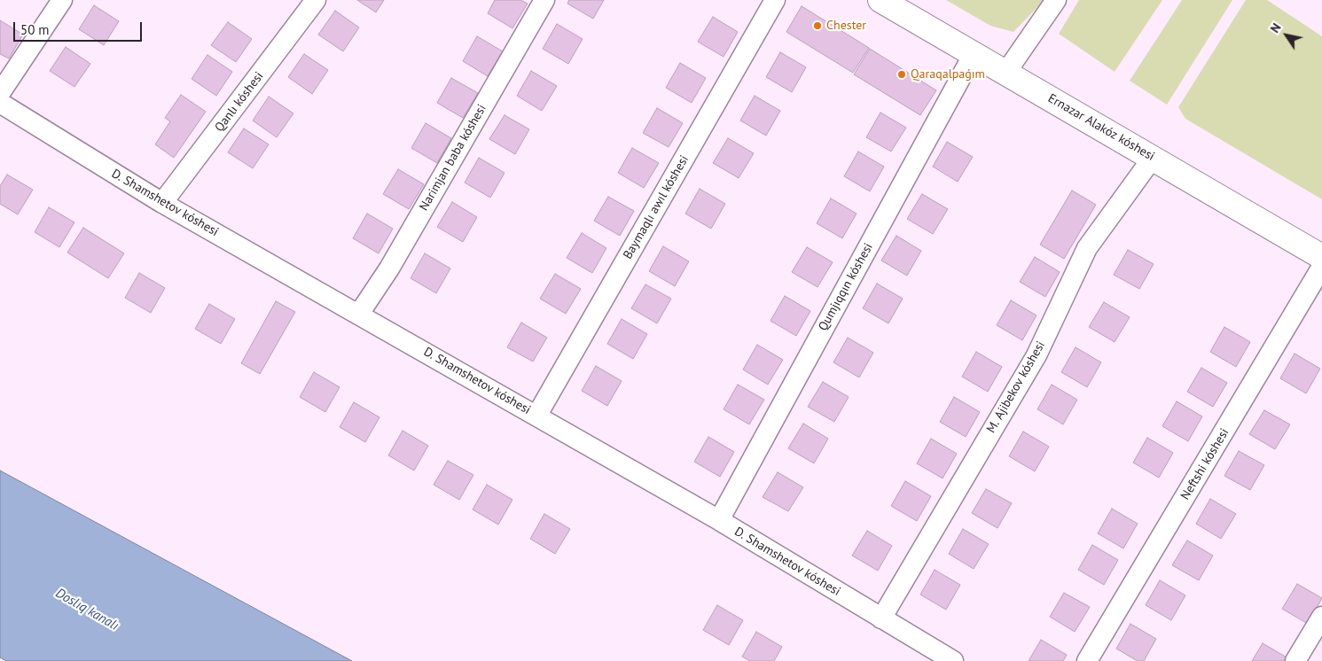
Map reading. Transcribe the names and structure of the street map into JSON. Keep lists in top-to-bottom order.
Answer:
{
  "streets": {
    "main road": ["Ernazar Alakóz kóshesi"],
    "street": [
      "Qanlı kóshesi",
      "Narimjan baba kóshesi",
      "D. Shamshetov kóshesi",
      "Baymaqlı awıl kóshesi",
      "Qumjıqqın kóshesi",
      "M. Ajibekov kóshesi",
      "Neftshi kóshesi"
    ]
  },
  "crossings": [
    ["Qanlı kóshesi", "D. Shamshetov kóshesi"],
    ["Ernazar Alakóz kóshesi", "Qumjıqqın kóshesi"],
    ["Ernazar Alakóz kóshesi", "M. Ajibekov kóshesi"],
    ["Narimjan baba kóshesi", "D. Shamshetov kóshesi"],
    ["D. Shamshetov kóshesi", "Baymaqlı awıl kóshesi"],
    ["D. Shamshetov kóshesi", "Qumjıqqın kóshesi"],
    ["D. Shamshetov kóshesi", "M. Ajibekov kóshesi"]
  ],
  "water": ["Doslıq kanalı"],
  "places": ["Chester", "Qaraqalpaǵım"],
  "scale_bar": "50 m",
  "north": "top left"
}
